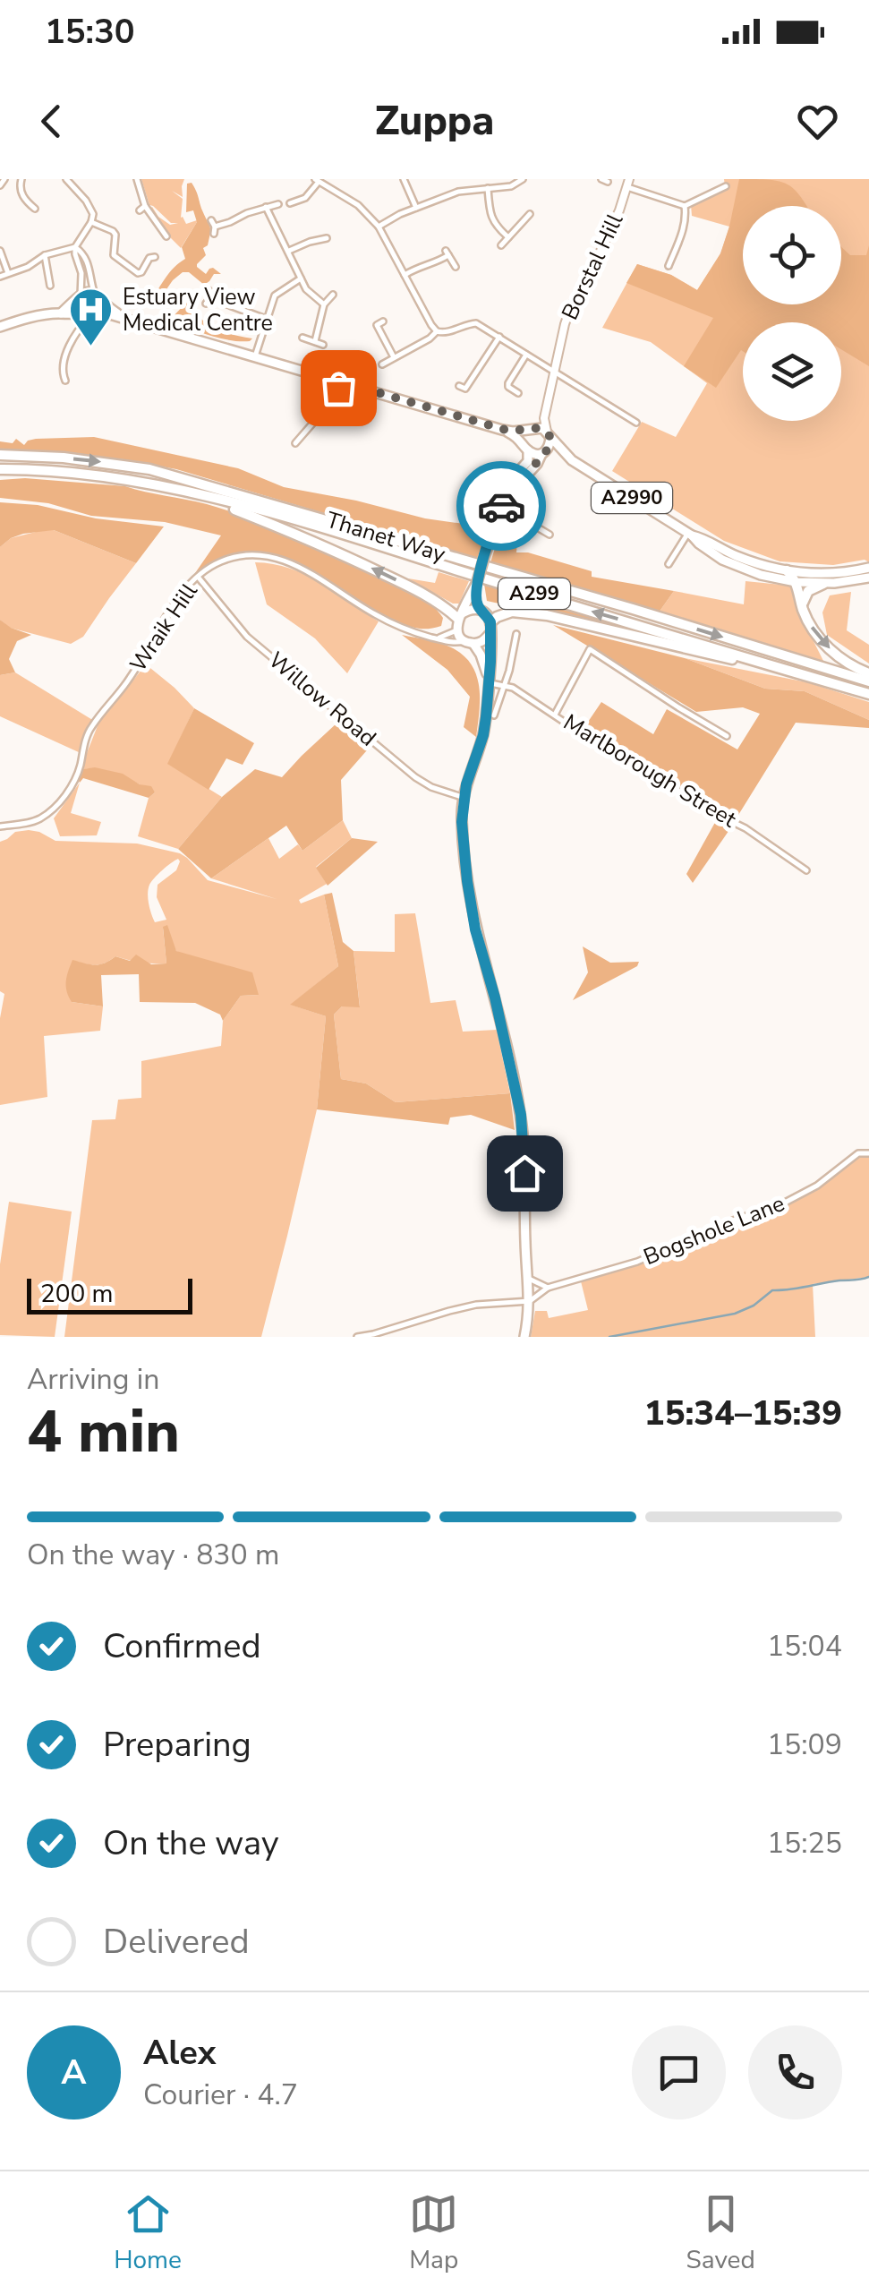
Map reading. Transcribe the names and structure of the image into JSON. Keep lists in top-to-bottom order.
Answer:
{
  "streets": {
    "highway": ["Thanet Way", "A299"],
    "main road": ["Borstal Hill", "A2990"],
    "street": [
      "Wraik Hill",
      "Willow Road",
      "Marlborough Street",
      "Bogshole Lane"
    ]
  },
  "crossings": [
    ["Borstal Hill", "A2990"],
    ["Wraik Hill", "Willow Road"]
  ],
  "places": {
    "hospital": ["Estuary View Medical Centre"]
  },
  "scale_bar": "200 m",
  "page": {
    "status": "15:30",
    "header": "Zuppa",
    "scale": "200 m",
    "heading": ["4 min", "Arriving in", "15:34–15:39"],
    "panel": ["Alex", "Courier · 4.7"],
    "bar": "On the way · 830 m",
    "list": [
      ["Confirmed", "15:04"],
      ["Preparing", "15:09"],
      ["On the way", "15:25"],
      "Delivered"
    ],
    "round": "A",
    "tabs": ["Home", "Map", "Saved"]
  }
}
